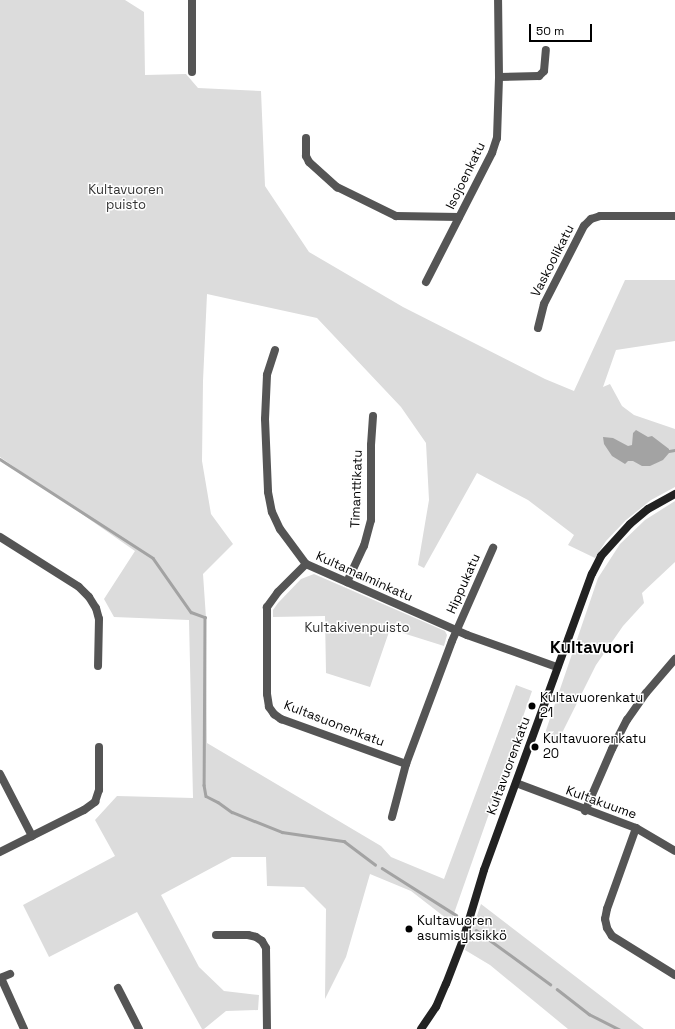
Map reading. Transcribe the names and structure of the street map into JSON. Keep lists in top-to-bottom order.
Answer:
{
  "streets": {
    "street": [
      "Isojoenkatu",
      "Vaskoolikatu",
      "Timanttikatu",
      "Kultamalminkatu",
      "Hippukatu",
      "Kultasuonenkatu",
      "Kultavuorenkatu",
      "Kultakuume"
    ]
  },
  "crossings": [
    ["Timanttikatu", "Kultamalminkatu"],
    ["Kultamalminkatu", "Hippukatu"],
    ["Kultamalminkatu", "Kultasuonenkatu"],
    ["Kultamalminkatu", "Kultavuorenkatu"],
    ["Kultavuorenkatu", "Kultakuume"]
  ],
  "districts": ["Kultavuori"],
  "parks": ["Kultavuoren puisto", "Kultakivenpuisto"],
  "places": ["Kultavuorenkatu 21", "Kultavuorenkatu 20", "Kultavuoren asumisyksikkö"],
  "scale_bar": "50 m"
}
